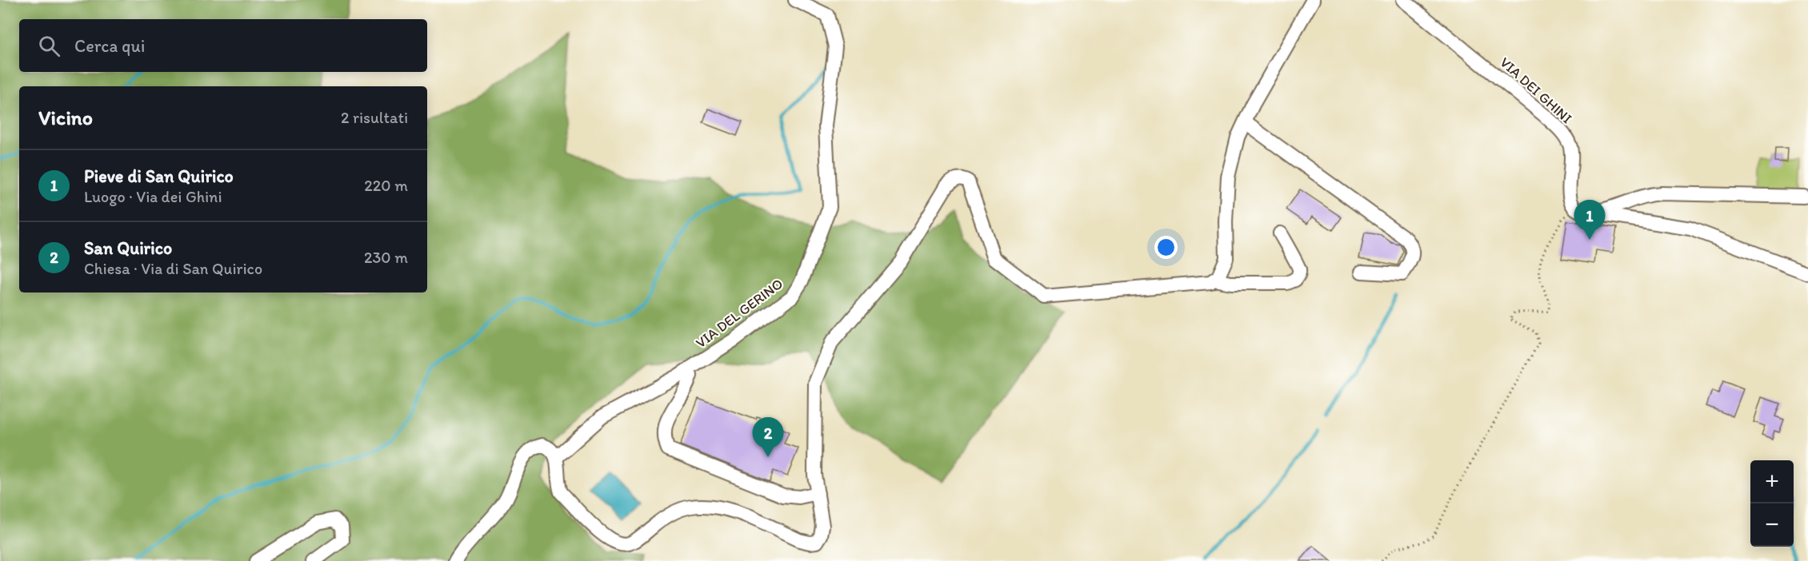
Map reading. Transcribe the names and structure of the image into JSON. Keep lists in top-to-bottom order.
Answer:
{
  "streets": {
    "street": ["VIA DEI GHINI", "VIA DEL GERINO"]
  },
  "page": {
    "search": "Cerca qui",
    "heading": ["Vicino", "2 risultati"],
    "list": [
      {
        "mark": "1",
        "name": "Pieve di San Quirico",
        "note": "Luogo · Via dei Ghini",
        "value": "220 m"
      },
      {
        "mark": "2",
        "name": "San Quirico",
        "note": "Chiesa · Via di San Quirico",
        "value": "230 m"
      }
    ],
    "pins": ["1", "2"],
    "map_buttons": ["+", "−"]
  }
}
